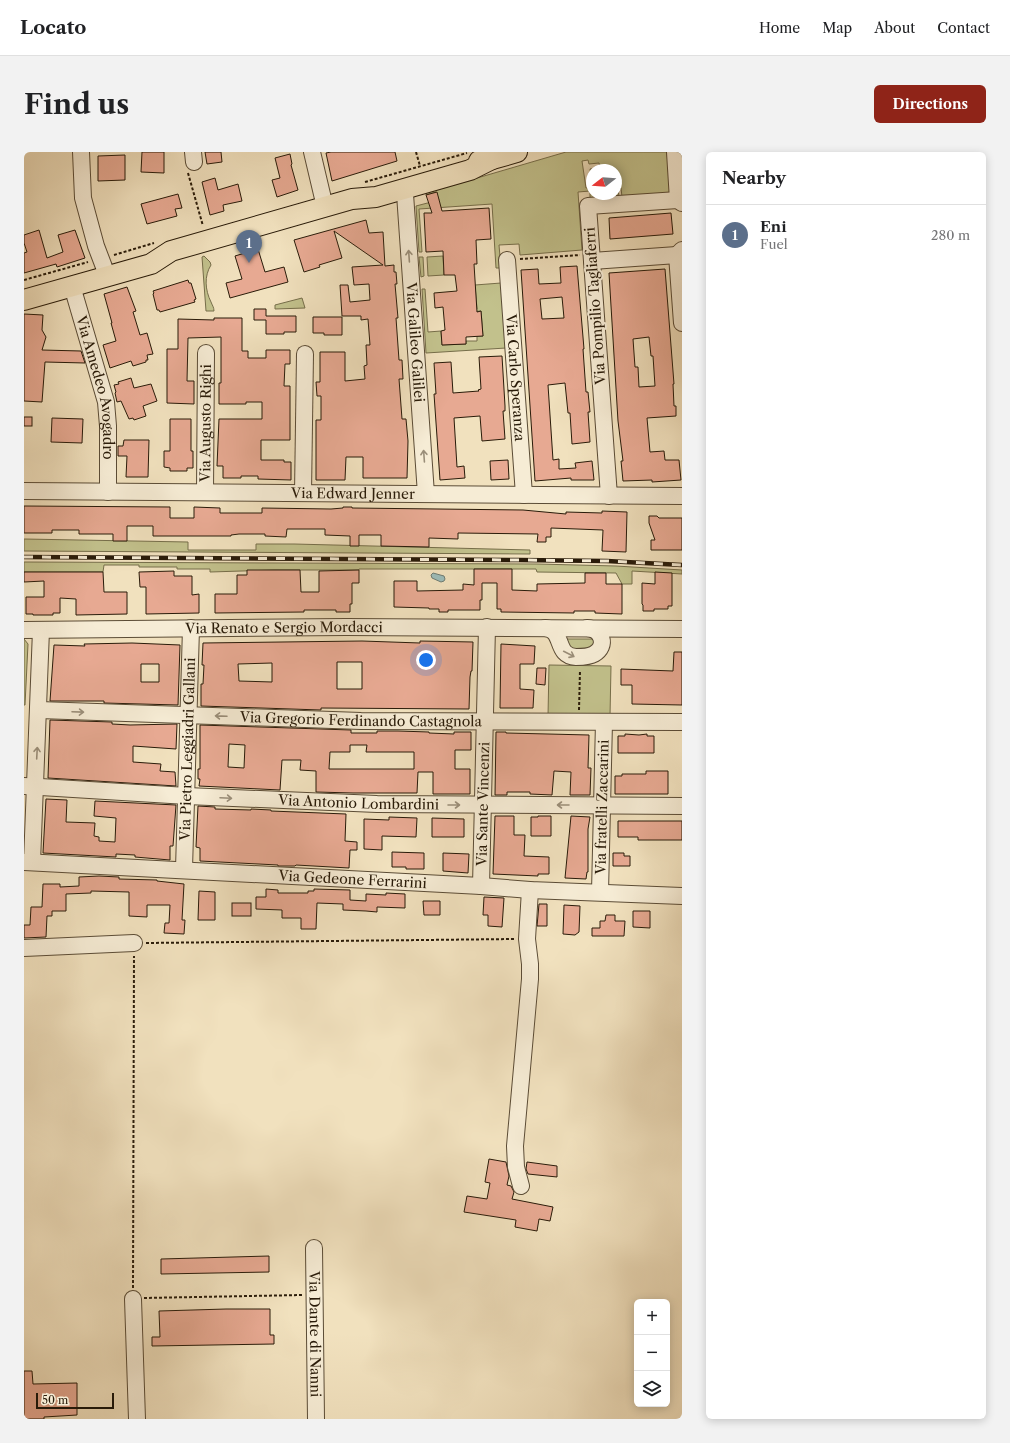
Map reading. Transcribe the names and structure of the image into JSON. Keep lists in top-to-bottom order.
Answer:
{
  "streets": {
    "street": [
      "Via Pompilio Tagliaferri",
      "Via Galileo Galilei",
      "Via Carlo Speranza",
      "Via Amedeo Avogadro",
      "Via Augusto Righi",
      "Via Edward Jenner",
      "Via Renato e Sergio Mordacci",
      "Via Gregorio Ferdinando Castagnola",
      "Via Pietro Leggiadri Gallani",
      "Via Antonio Lombardini",
      "Via Sante Vincenzi",
      "Via fratelli Zaccarini",
      "Via Gedeone Ferrarini",
      "Via Dante di Nanni"
    ]
  },
  "crossings": [
    ["Via Pompilio Tagliaferri", "Via Edward Jenner"],
    ["Via Galileo Galilei", "Via Edward Jenner"],
    ["Via Carlo Speranza", "Via Edward Jenner"],
    ["Via Amedeo Avogadro", "Via Edward Jenner"],
    ["Via Augusto Righi", "Via Edward Jenner"],
    ["Via Renato e Sergio Mordacci", "Via Pietro Leggiadri Gallani"],
    ["Via Renato e Sergio Mordacci", "Via Sante Vincenzi"],
    ["Via Gregorio Ferdinando Castagnola", "Via Pietro Leggiadri Gallani"],
    ["Via Gregorio Ferdinando Castagnola", "Via Sante Vincenzi"],
    ["Via Gregorio Ferdinando Castagnola", "Via fratelli Zaccarini"],
    ["Via Pietro Leggiadri Gallani", "Via Antonio Lombardini"],
    ["Via Pietro Leggiadri Gallani", "Via Gedeone Ferrarini"],
    ["Via Antonio Lombardini", "Via Sante Vincenzi"],
    ["Via Antonio Lombardini", "Via fratelli Zaccarini"],
    ["Via Sante Vincenzi", "Via Gedeone Ferrarini"],
    ["Via fratelli Zaccarini", "Via Gedeone Ferrarini"]
  ],
  "scale_bar": "50 m",
  "north": "left",
  "page": {
    "header": "Locato",
    "nav": [
      "Home",
      "Map",
      "About",
      "Contact"
    ],
    "buttons": "Directions",
    "title": "Find us",
    "heading": "Nearby",
    "list": [
      {
        "mark": "1",
        "name": "Eni",
        "note": "Fuel",
        "value": "280 m"
      }
    ],
    "pins": "1",
    "map_buttons": ["+", "−"],
    "scale": "50 m"
  }
}
